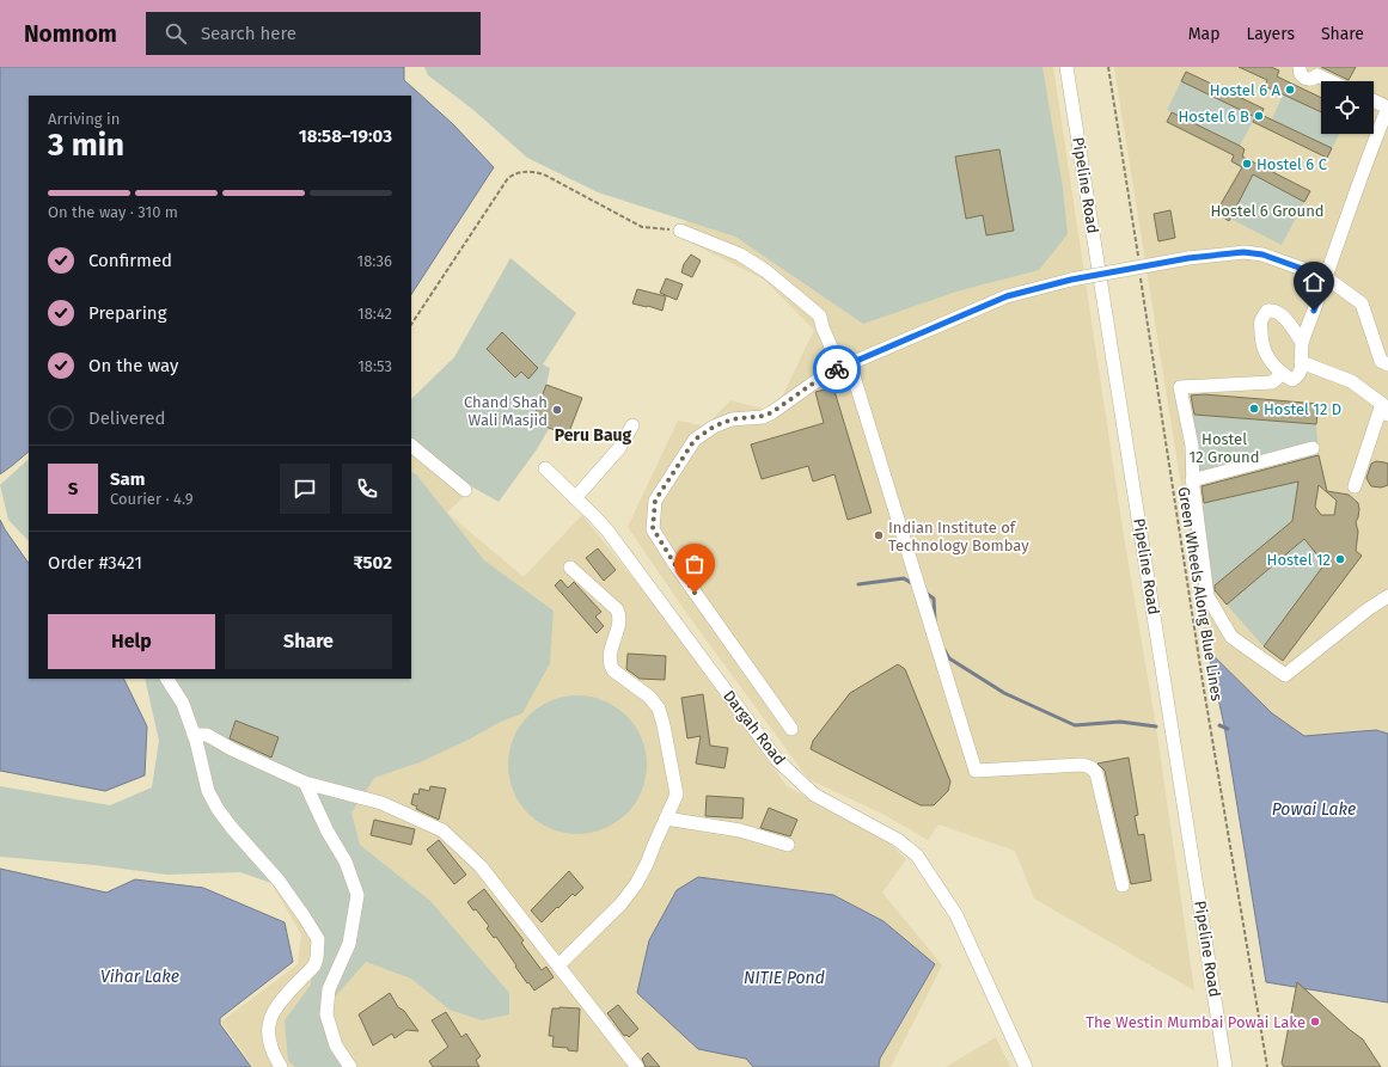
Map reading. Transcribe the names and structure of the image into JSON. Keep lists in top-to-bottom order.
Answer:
{
  "streets": {
    "street": ["Pipeline Road", "Dargah Road"],
    "path": ["Green Wheels Along Blue Lines"]
  },
  "districts": ["Peru Baug"],
  "water": ["Powai Lake", "Vihar Lake", "NITIE Pond"],
  "parks": ["Hostel 6 Ground", "Hostel 12 Ground"],
  "places": [
    "Hostel 6 A",
    "Hostel 6 B",
    "Hostel 6 C",
    "Hostel 12 D",
    "Chand Shah Wali Masjid",
    "Indian Institute of Technology Bombay",
    "Hostel 12",
    "The Westin Mumbai Powai Lake"
  ],
  "page": {
    "header": "Nomnom",
    "search": "Search here",
    "nav": ["Map", "Layers", "Share"],
    "heading": ["3 min", "Arriving in", "18:58–19:03"],
    "panel": [
      "Sam",
      "Courier · 4.9",
      "Order #3421",
      "₹502"
    ],
    "bar": "On the way · 310 m",
    "list": [
      ["Confirmed", "18:36"],
      ["Preparing", "18:42"],
      ["On the way", "18:53"],
      "Delivered"
    ],
    "round": "S",
    "buttons": ["Help", "Share"]
  }
}
